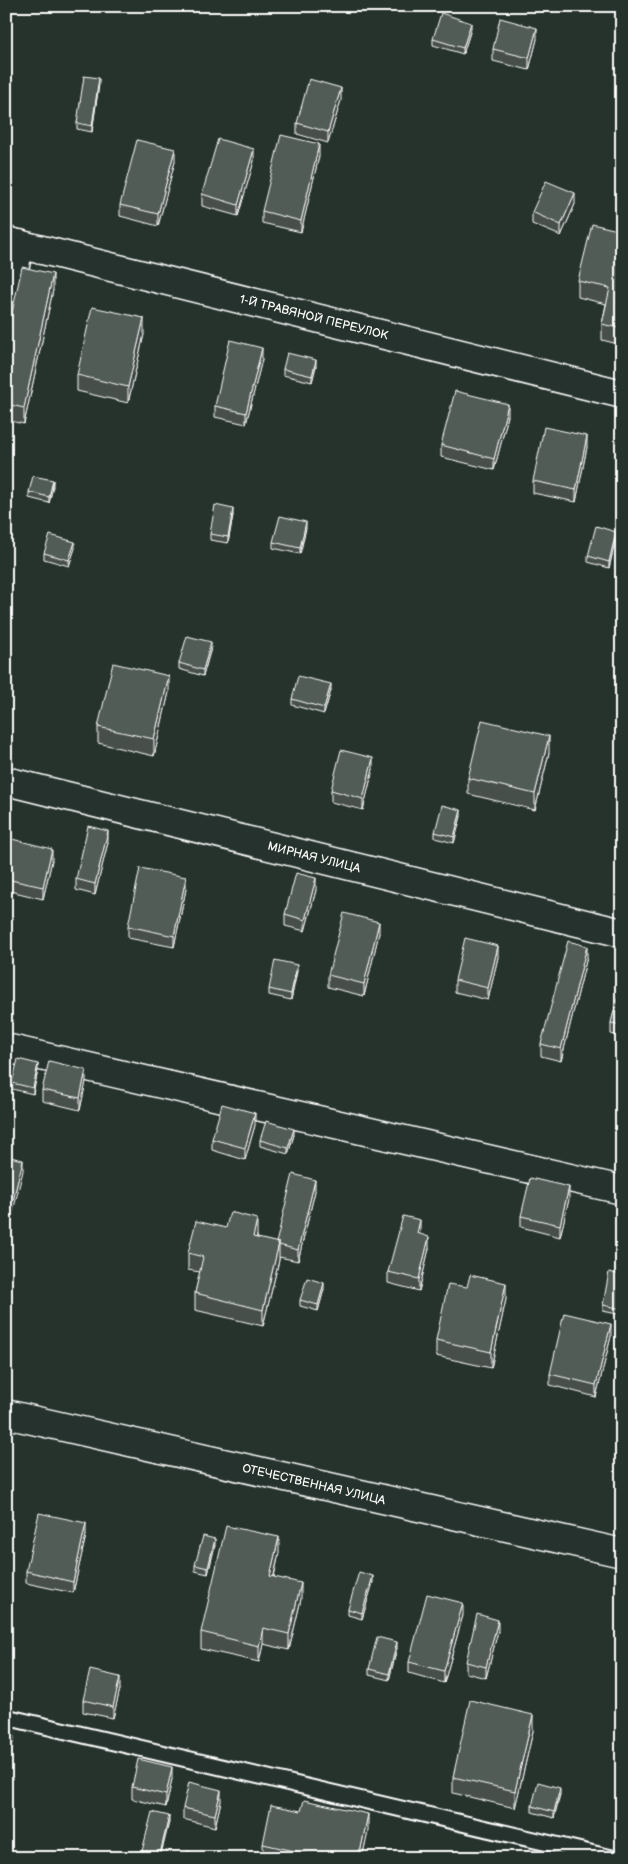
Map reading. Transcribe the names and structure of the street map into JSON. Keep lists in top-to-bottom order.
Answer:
{
  "streets": {
    "street": ["1-Й ТРАВЯНОЙ ПЕРЕУЛОК", "МИРНАЯ УЛИЦА", "ОТЕЧЕСТВЕННАЯ УЛИЦА"]
  }
}
